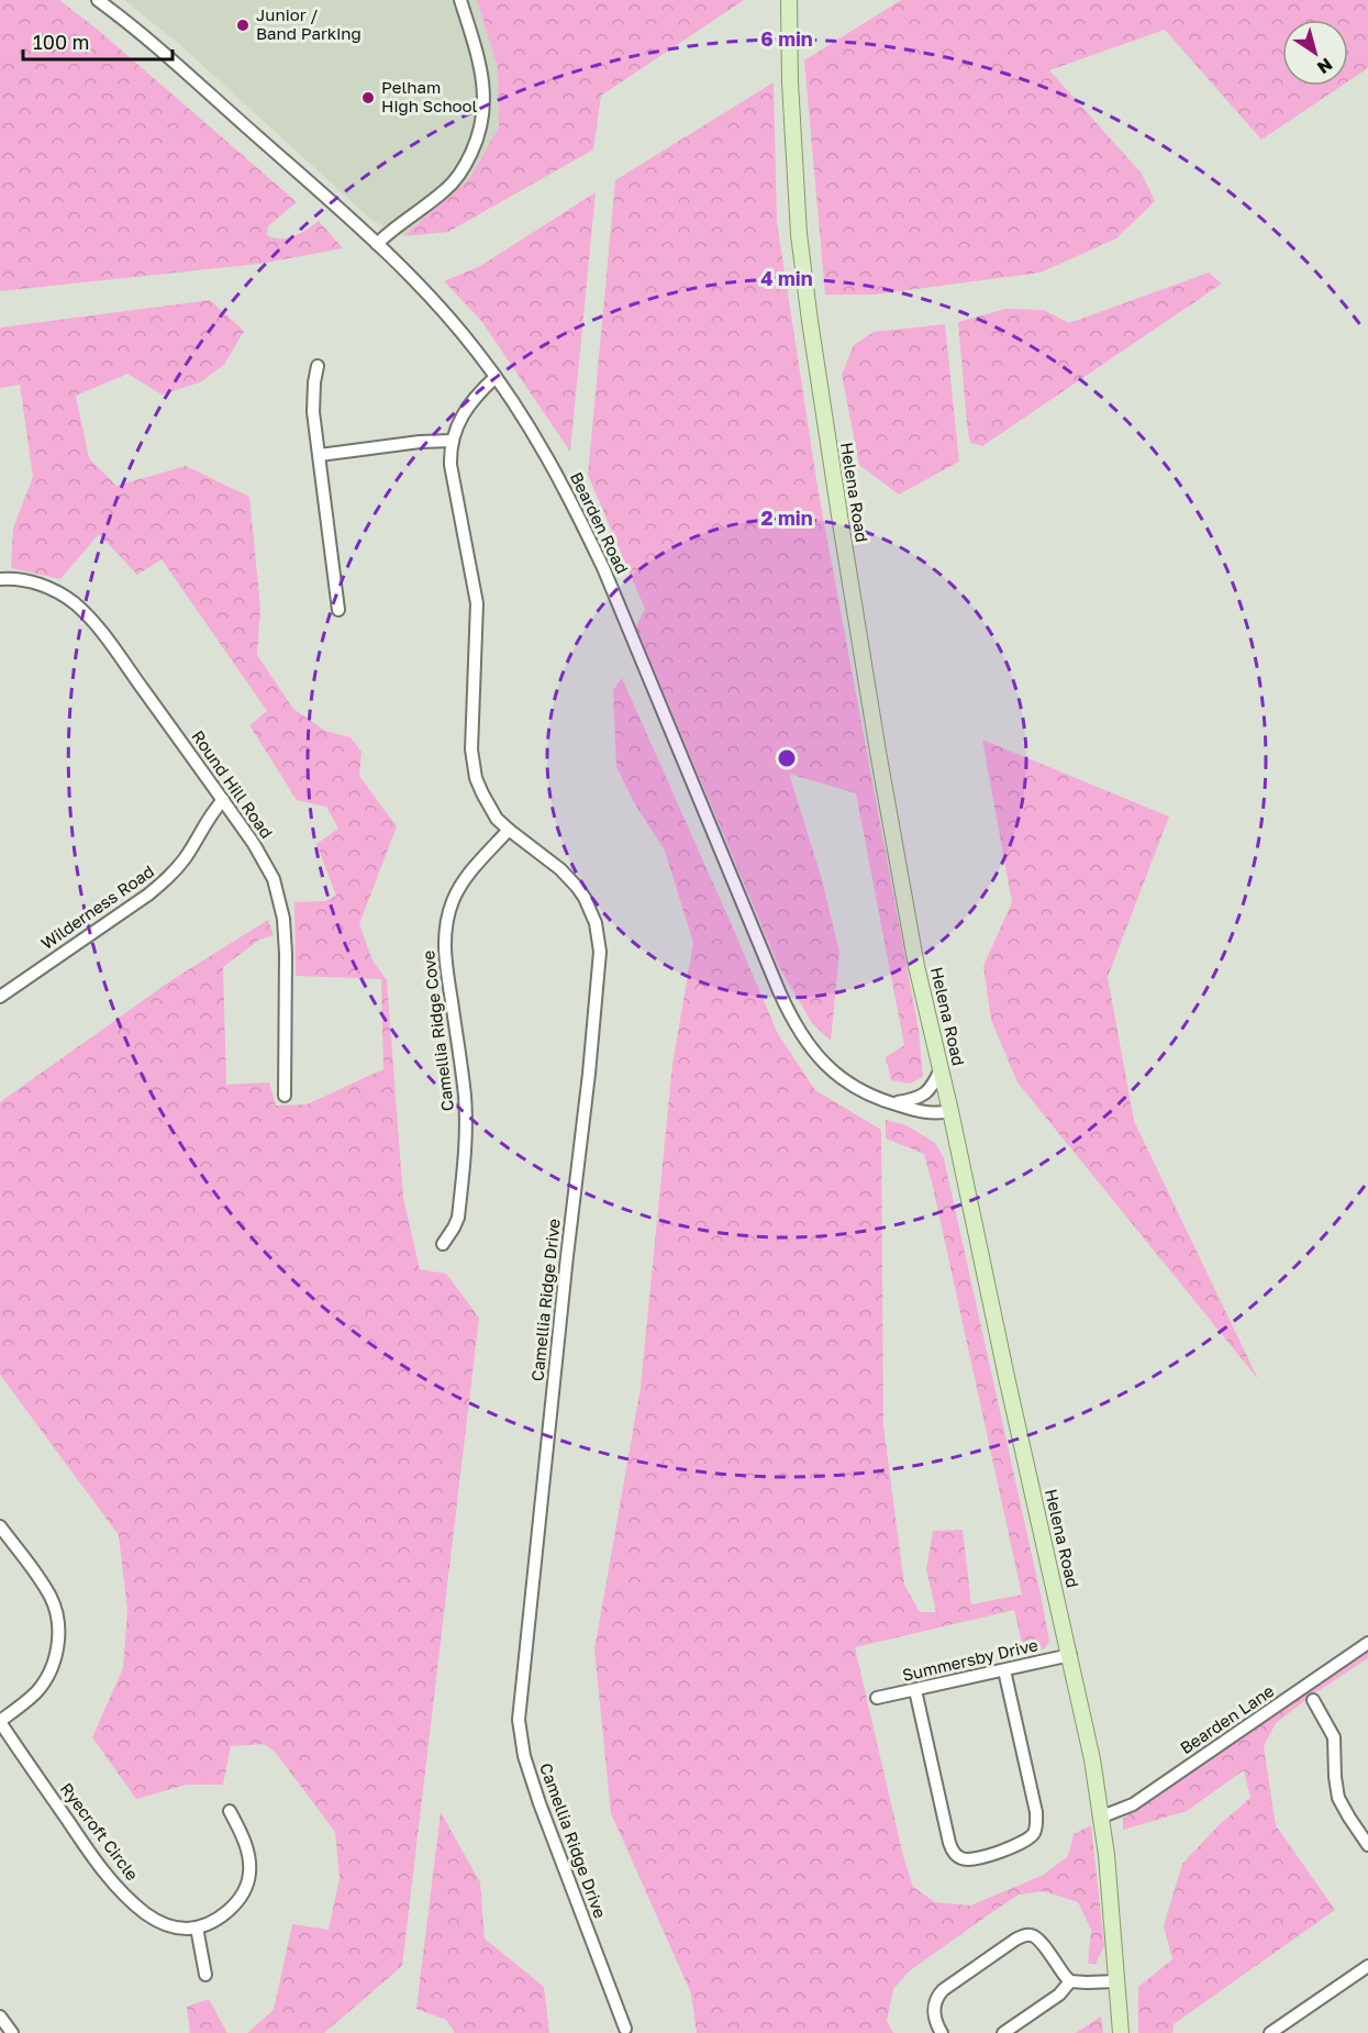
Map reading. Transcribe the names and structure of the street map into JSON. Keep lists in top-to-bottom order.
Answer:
{
  "streets": {
    "main road": ["Helena Road"],
    "street": [
      "Bearden Road",
      "Round Hill Road",
      "Wilderness Road",
      "Camellia Ridge Cove",
      "Camellia Ridge Drive",
      "Summersby Drive",
      "Bearden Lane",
      "Ryecroft Circle"
    ]
  },
  "crossings": [
    ["Helena Road", "Bearden Road"],
    ["Helena Road", "Summersby Drive"],
    ["Helena Road", "Bearden Lane"],
    ["Round Hill Road", "Wilderness Road"],
    ["Camellia Ridge Cove", "Camellia Ridge Drive"]
  ],
  "places": ["Junior / Band Parking", "Pelham High School"],
  "scale_bar": "100 m",
  "north": "bottom right",
  "rings": ["6 min", "4 min", "2 min"]
}
